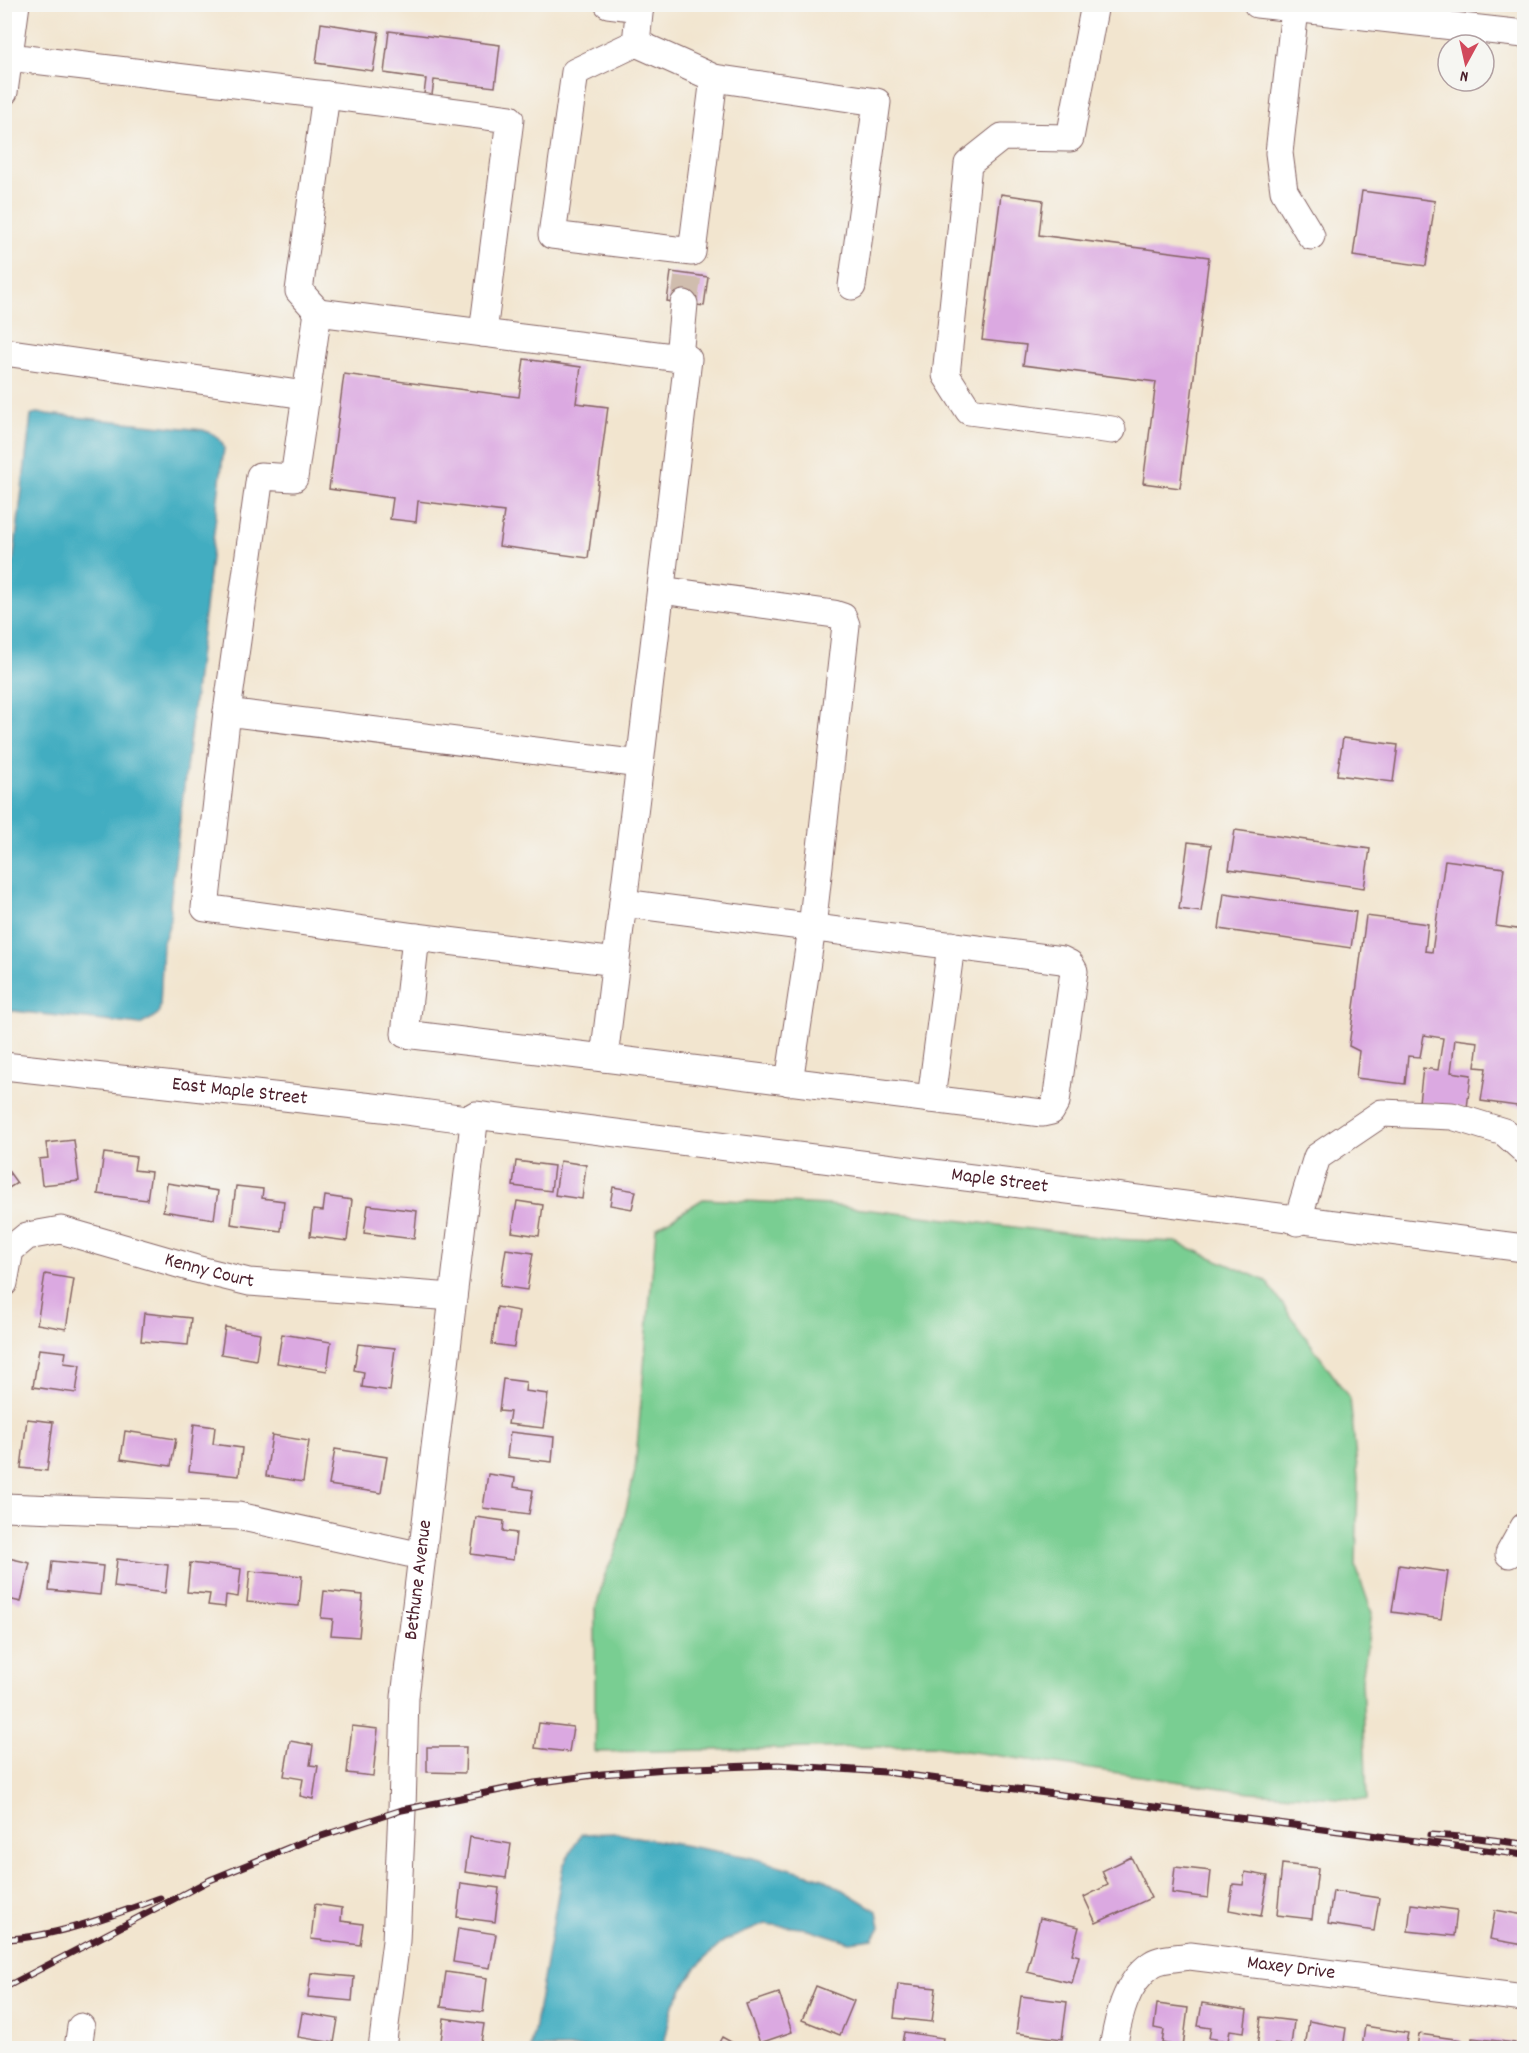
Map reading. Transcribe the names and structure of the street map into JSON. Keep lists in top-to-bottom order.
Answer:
{
  "streets": {
    "street": [
      "East Maple Street",
      "Maple Street",
      "Kenny Court",
      "Bethune Avenue",
      "Maxey Drive"
    ]
  },
  "crossings": [
    ["East Maple Street", "Maple Street"],
    ["East Maple Street", "Bethune Avenue"],
    ["Maple Street", "Bethune Avenue"],
    ["Kenny Court", "Bethune Avenue"]
  ],
  "north": "bottom"
}
